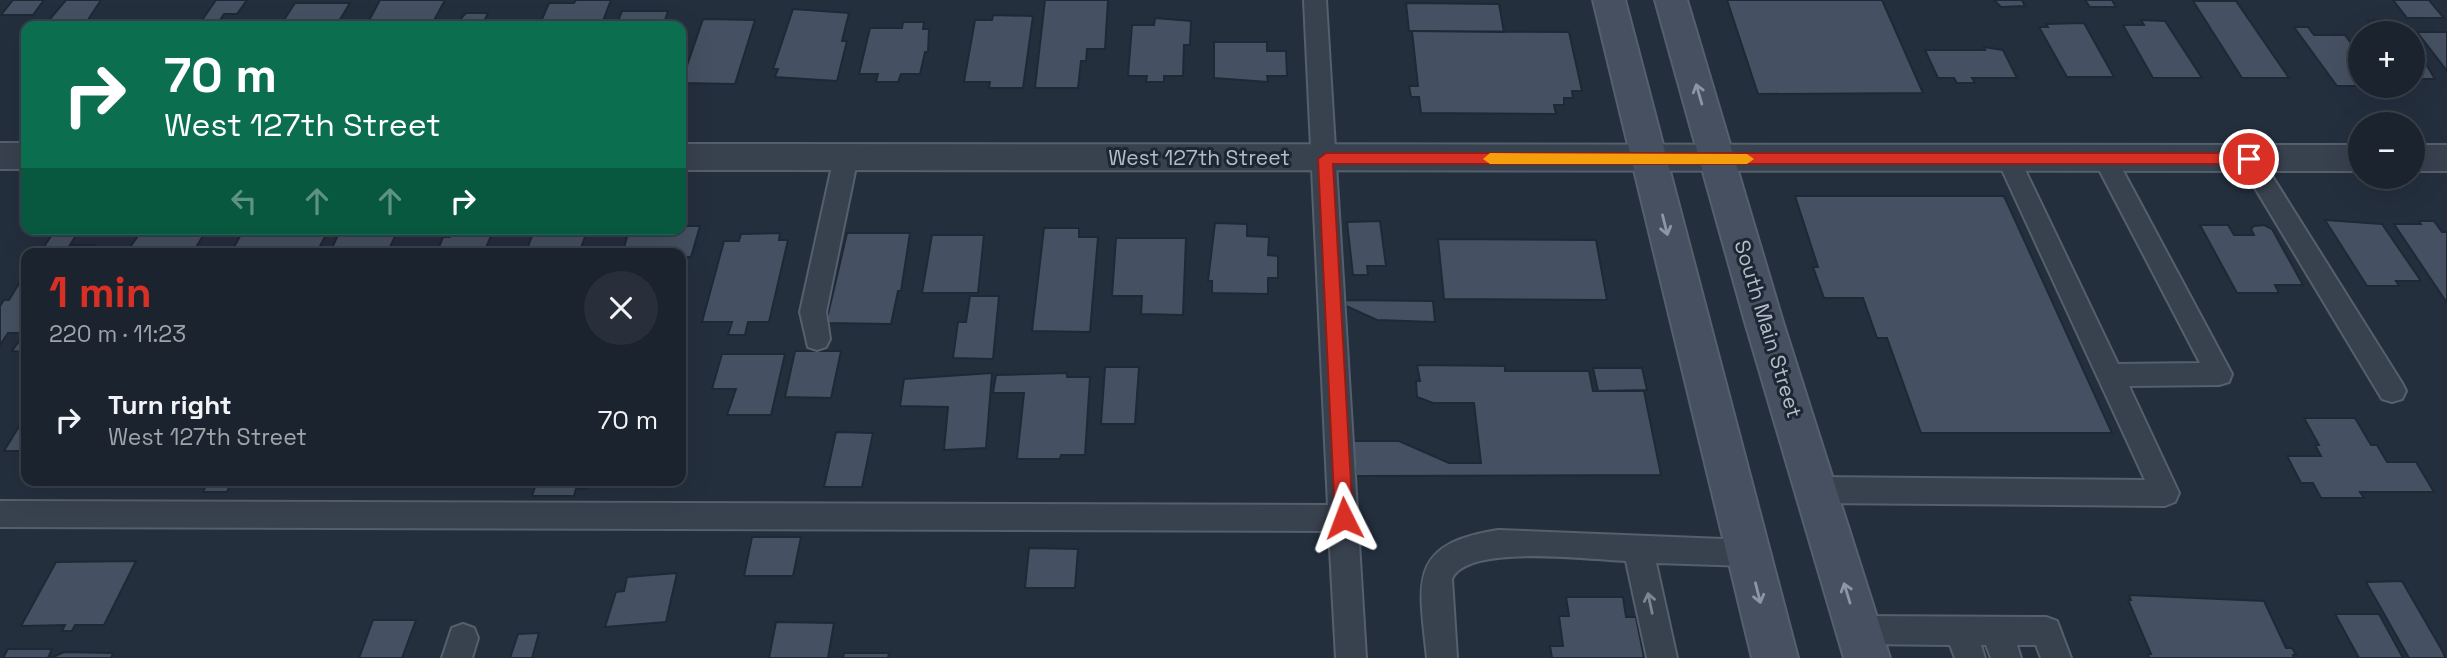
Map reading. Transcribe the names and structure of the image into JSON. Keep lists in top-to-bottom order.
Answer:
{
  "streets": {
    "main road": ["South Main Street"],
    "street": ["West 127th Street"]
  },
  "crossings": [
    ["West 127th Street", "South Main Street"]
  ],
  "page": {
    "map_buttons": ["+", "−"],
    "turn": ["70 m", "West 127th Street"],
    "heading": ["1 min", "220 m · 11:23"],
    "list": [
      {
        "name": "Turn right",
        "note": "West 127th Street",
        "value": "70 m"
      }
    ]
  }
}
